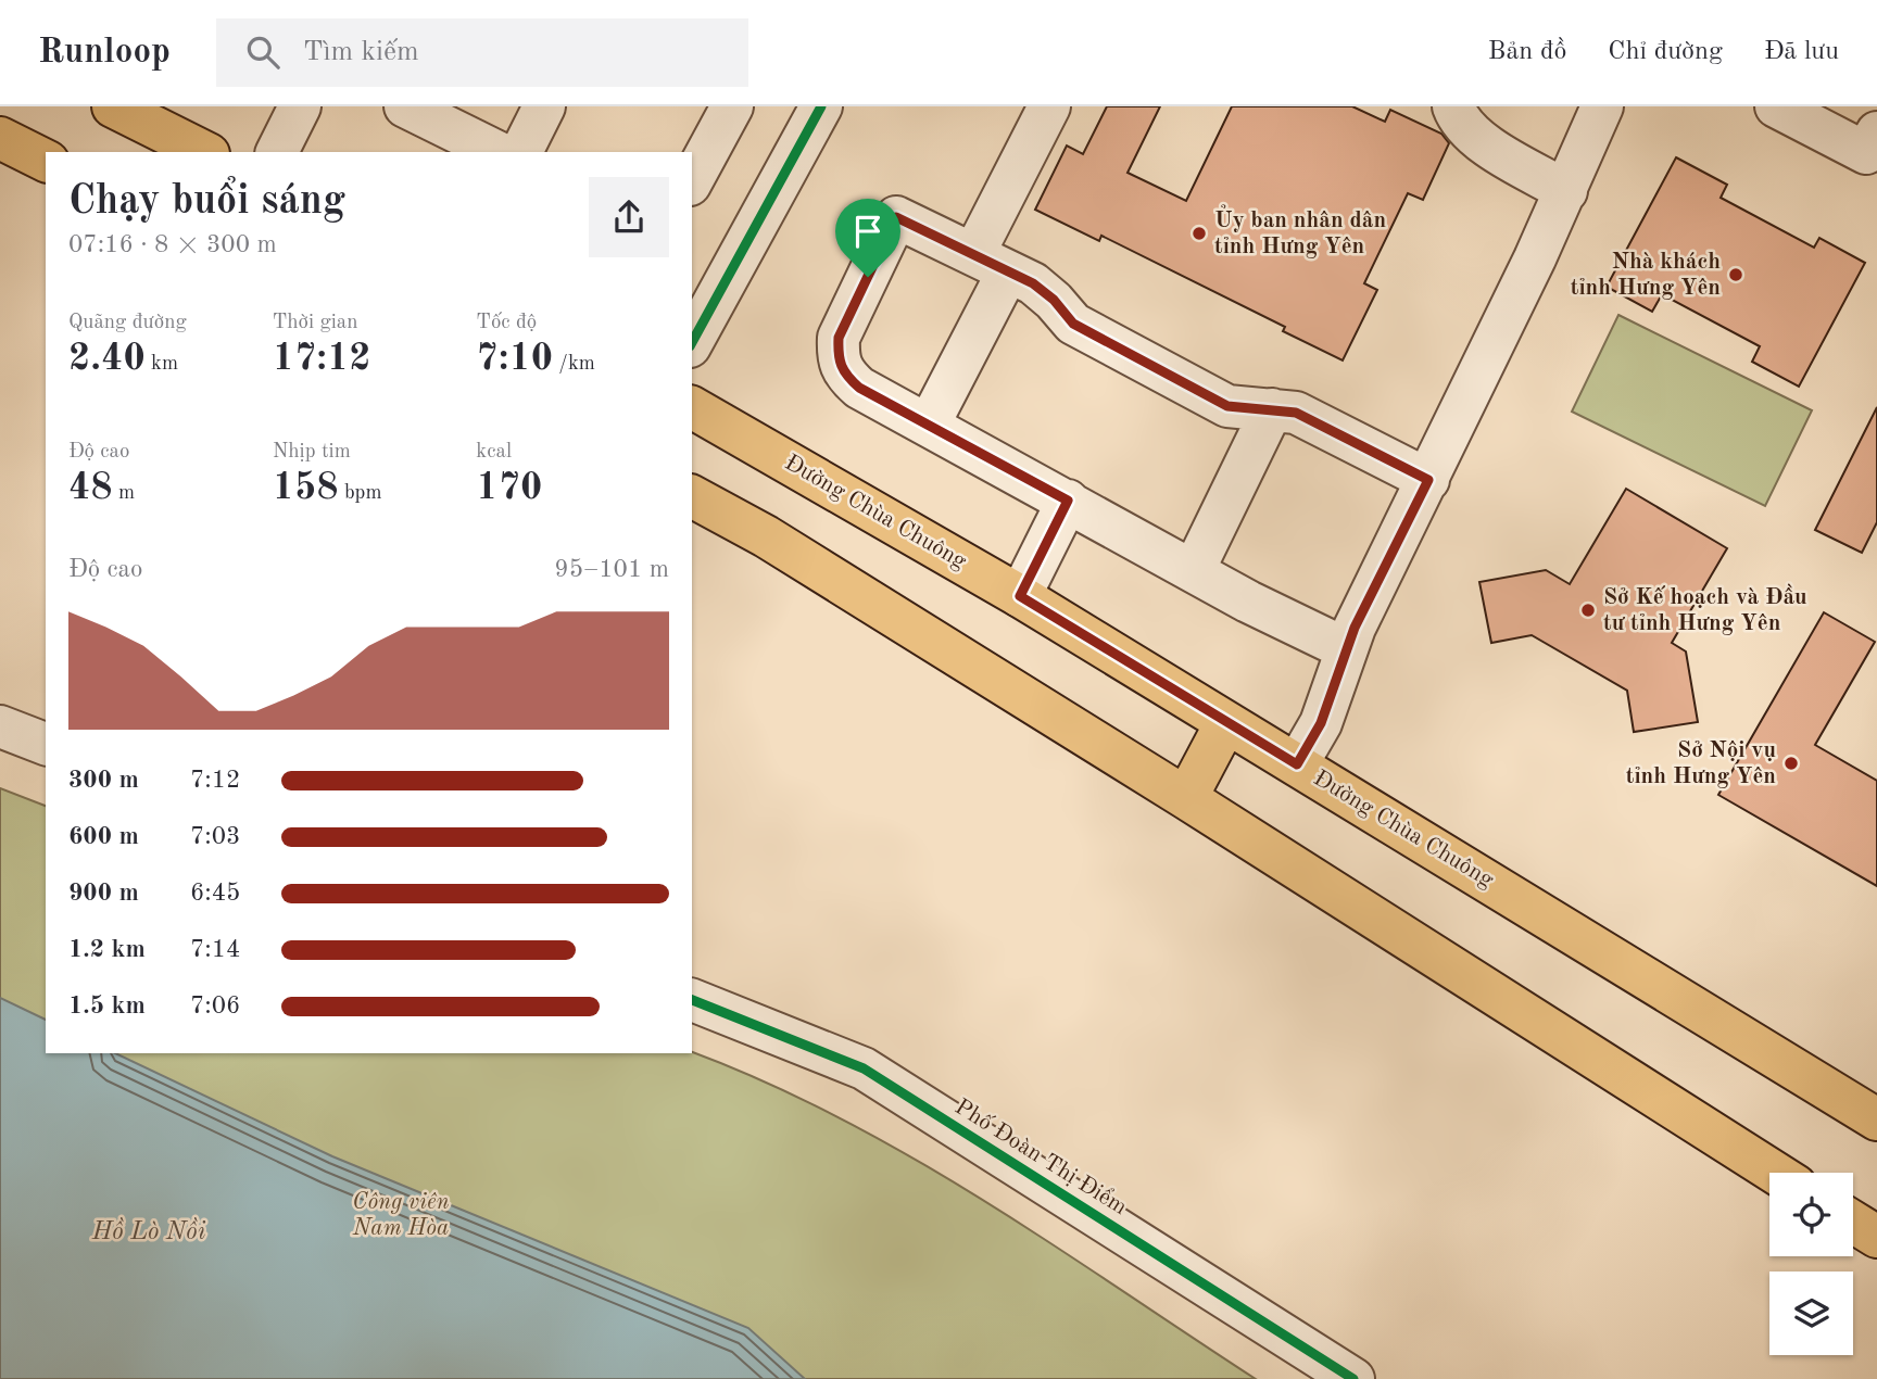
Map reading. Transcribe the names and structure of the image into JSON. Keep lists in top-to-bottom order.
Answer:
{
  "streets": {
    "main road": ["Đường Chùa Chuông"],
    "street": ["Phố Đoàn Thị Điểm"]
  },
  "water": ["Hồ Lò Nồi"],
  "parks": ["Công viên Nam Hòa"],
  "places": [
    "Ủy ban nhân dân tỉnh Hưng Yên",
    "Nhà khách tỉnh Hưng Yên",
    "Sở Kế hoạch và Đầu tư tỉnh Hưng Yên",
    "Sở Nội vụ tỉnh Hưng Yên"
  ],
  "page": {
    "header": "Runloop",
    "search": "Tìm kiếm",
    "nav": ["Bản đồ", "Chỉ đường", "Đã lưu"],
    "heading": ["Chạy buổi sáng", "07:16 · 8 × 300 m"],
    "stats": [
      ["Quãng đường", "2.40 km"],
      ["Thời gian", "17:12"],
      ["Tốc độ", "7:10 /km"],
      ["Độ cao", "48 m"],
      ["Nhịp tim", "158 bpm"],
      ["kcal", "170"]
    ],
    "chart": ["Độ cao", "95–101 m"],
    "list": [
      {
        "name": "300 m",
        "note": "7:12"
      },
      {
        "name": "600 m",
        "note": "7:03"
      },
      {
        "name": "900 m",
        "note": "6:45"
      },
      {
        "name": "1.2 km",
        "note": "7:14"
      },
      {
        "name": "1.5 km",
        "note": "7:06"
      }
    ]
  }
}
